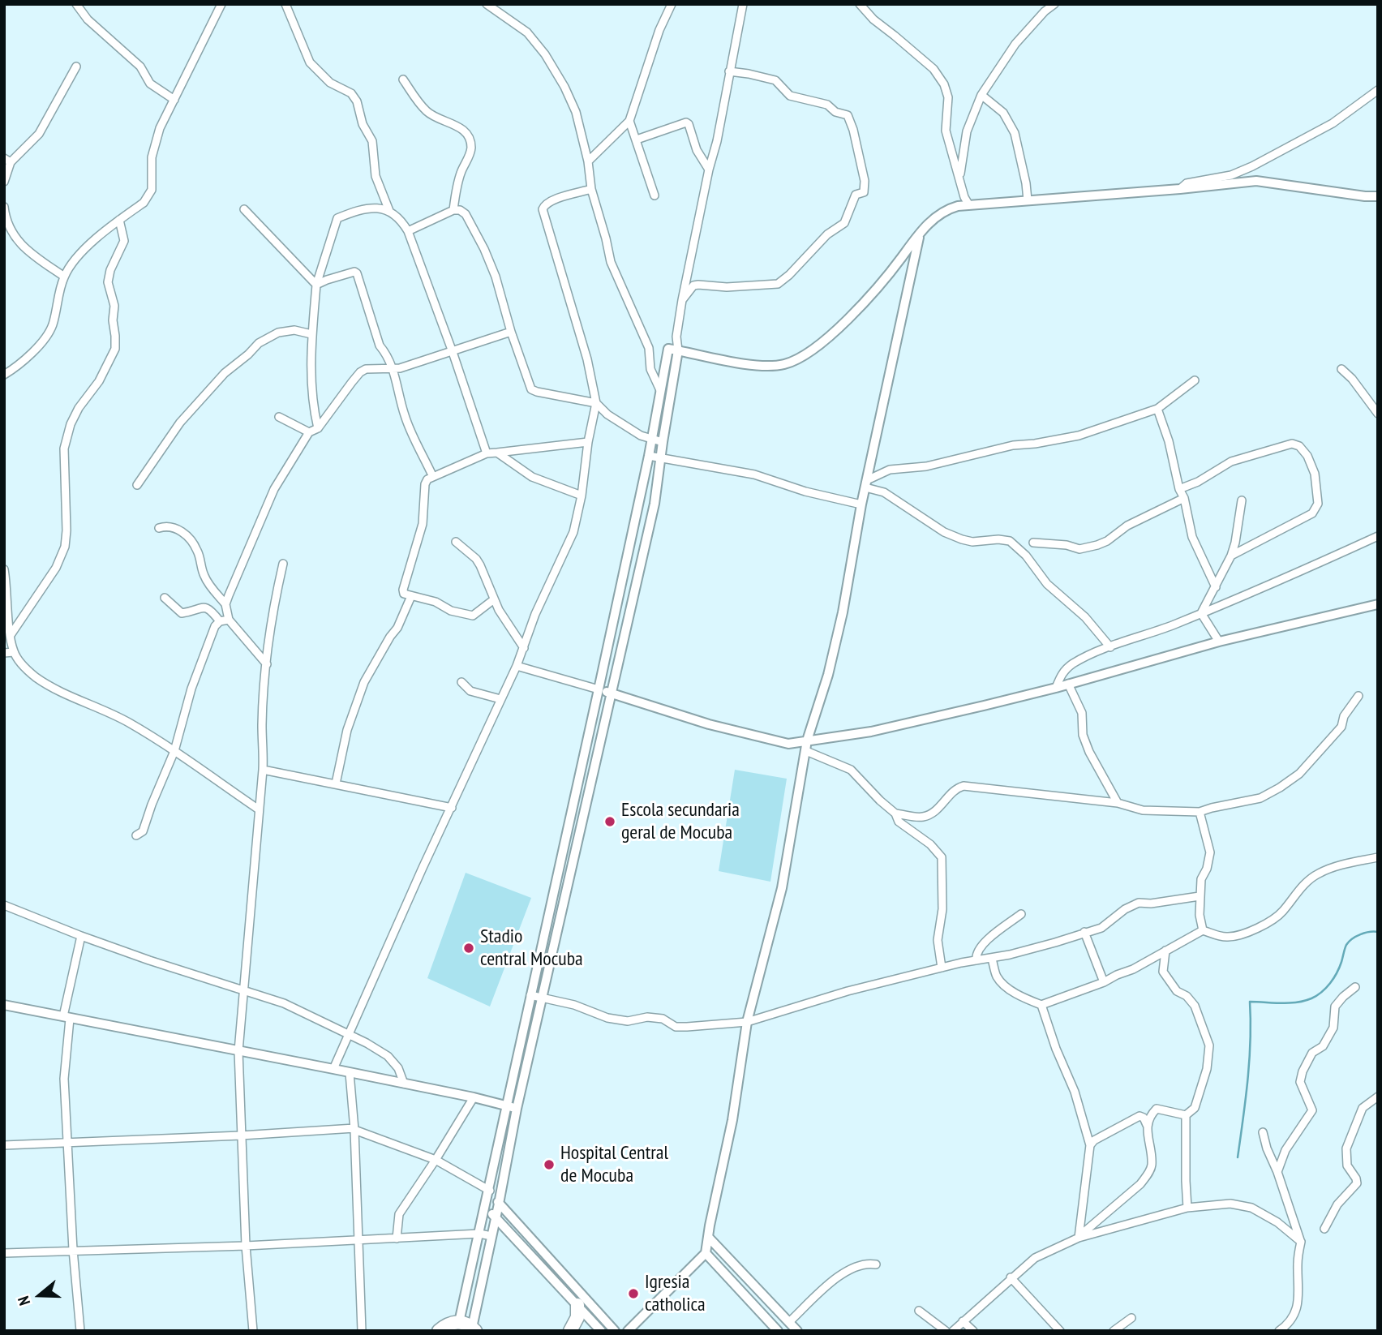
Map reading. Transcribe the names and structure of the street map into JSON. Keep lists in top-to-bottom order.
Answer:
{
  "places": [
    "Escola secundaria geral de Mocuba",
    "Stadio central Mocuba",
    "Hospital Central de Mocuba",
    "Igresia catholica"
  ],
  "north": "left"
}
